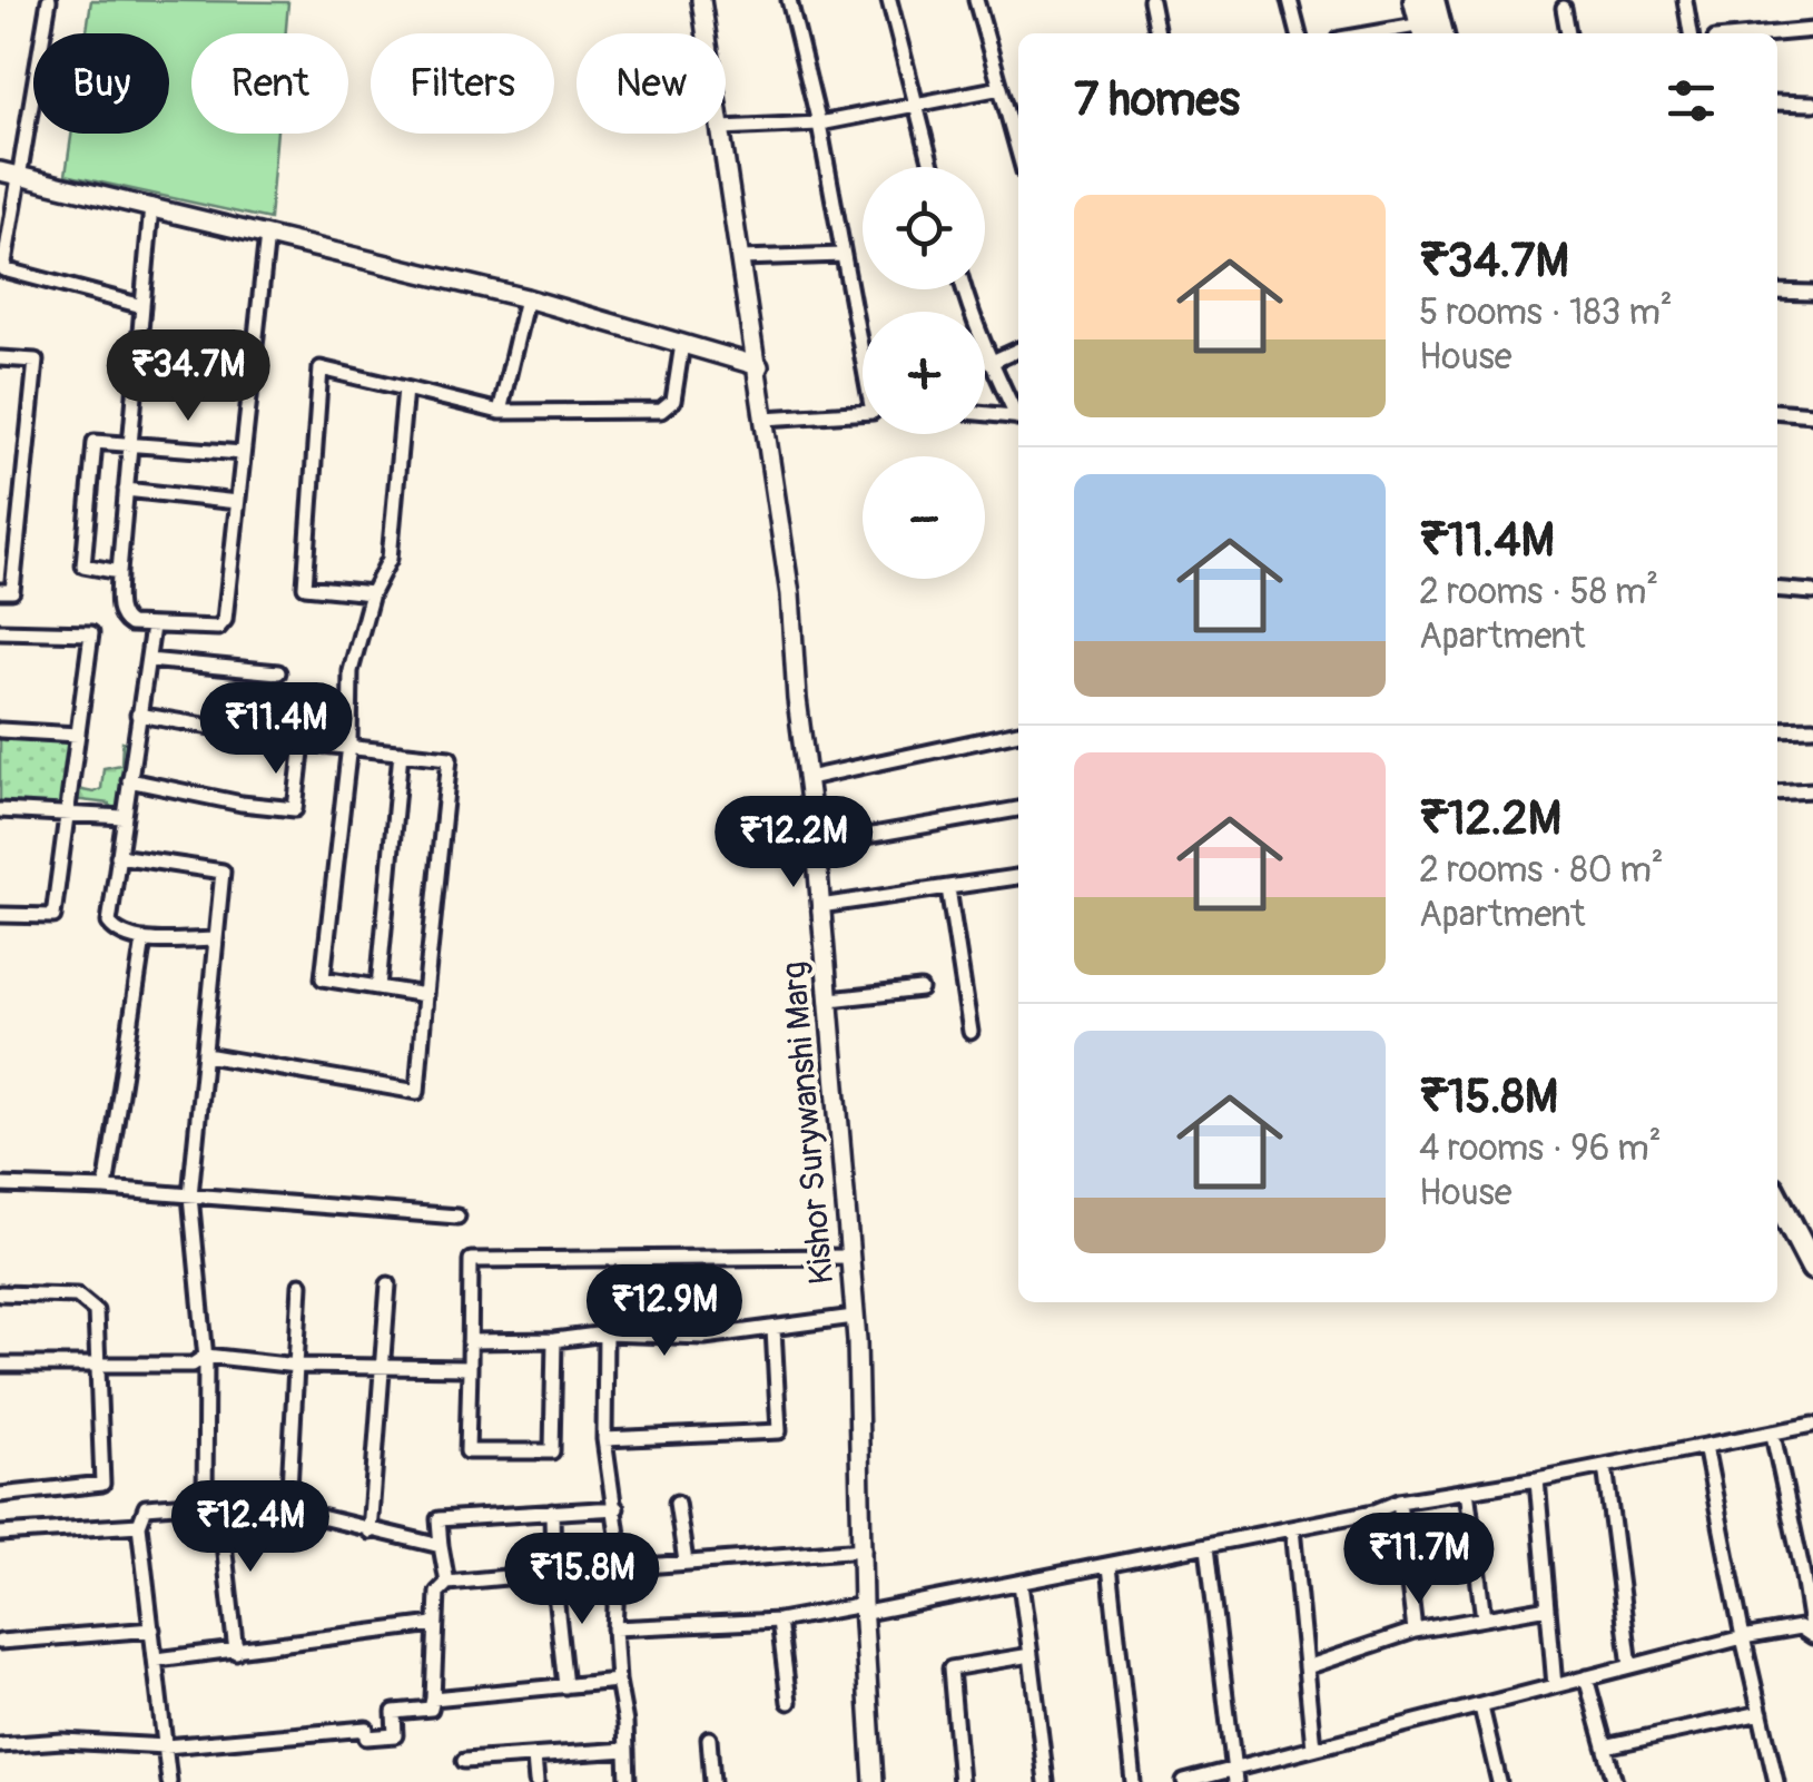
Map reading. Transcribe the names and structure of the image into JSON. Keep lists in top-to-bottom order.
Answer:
{
  "streets": {
    "street": ["Kishor Surywanshi Marg"]
  },
  "page": {
    "chip": [
      "Buy",
      "Rent",
      "Filters",
      "New"
    ],
    "heading": "7 homes",
    "map_buttons": ["+", "−"],
    "list": [
      {
        "name": "₹34.7M",
        "note": "5 rooms · 183 m² · House"
      },
      {
        "name": "₹11.4M",
        "note": "2 rooms · 58 m² · Apartment"
      },
      {
        "name": "₹12.2M",
        "note": "2 rooms · 80 m² · Apartment"
      },
      {
        "name": "₹15.8M",
        "note": "4 rooms · 96 m² · House"
      }
    ],
    "price": [
      "₹34.7M",
      "₹11.4M",
      "₹12.2M",
      "₹12.9M",
      "₹12.4M",
      "₹11.7M",
      "₹15.8M"
    ]
  }
}
